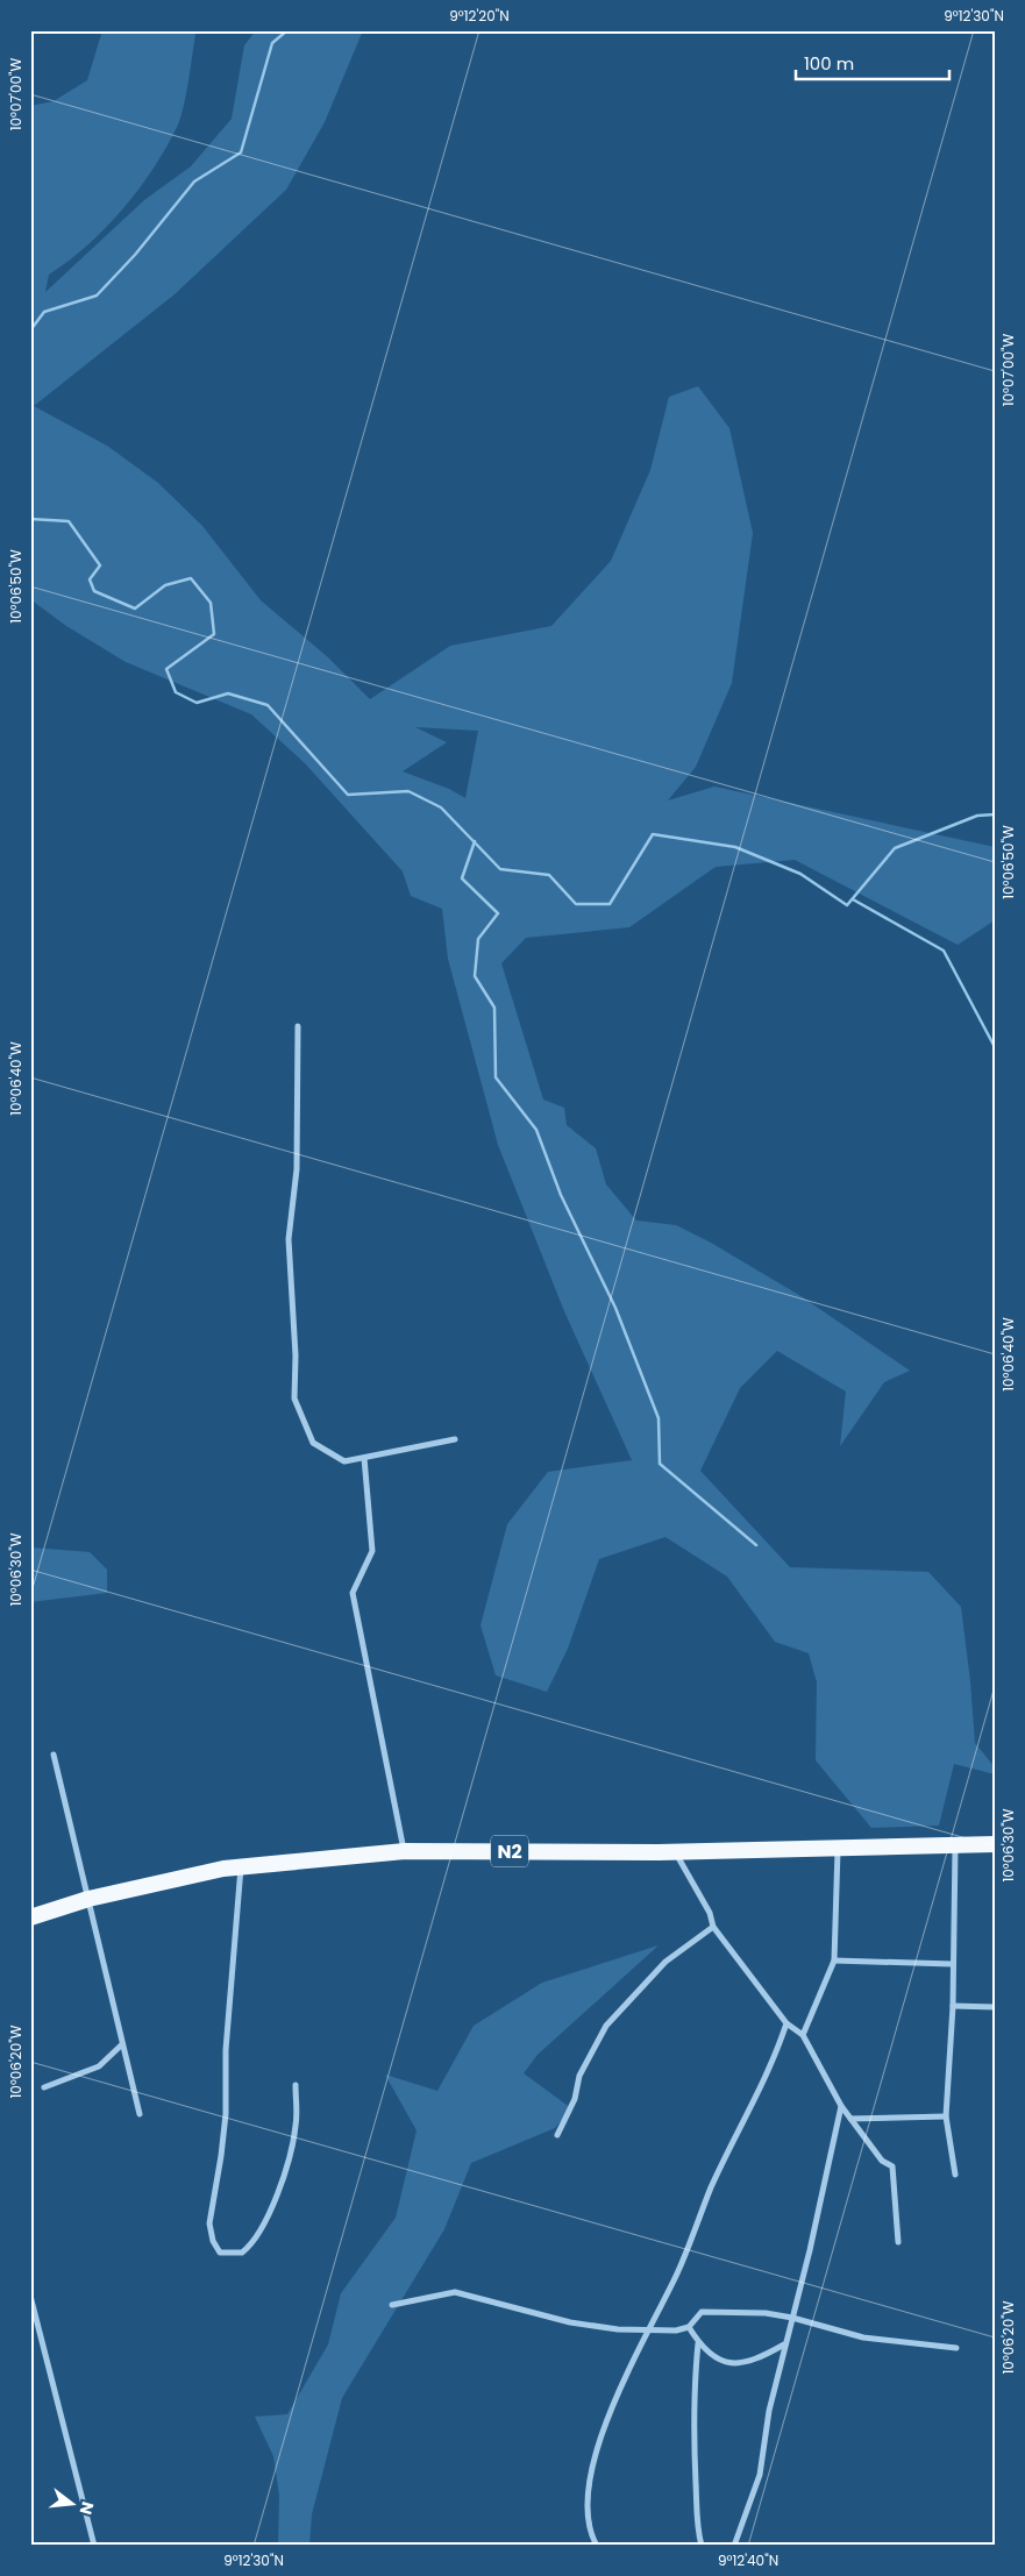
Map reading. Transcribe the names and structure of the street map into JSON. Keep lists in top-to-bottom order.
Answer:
{
  "streets": {
    "highway": ["N2"]
  },
  "scale_bar": "100 m",
  "north": "right",
  "coordinates": [
    "9°12'20\"N",
    "9°12'30\"N",
    "10°07'00\"W",
    "10°06'50\"W",
    "10°06'40\"W",
    "10°06'30\"W",
    "10°06'20\"W",
    "9°12'40\"N"
  ]
}
